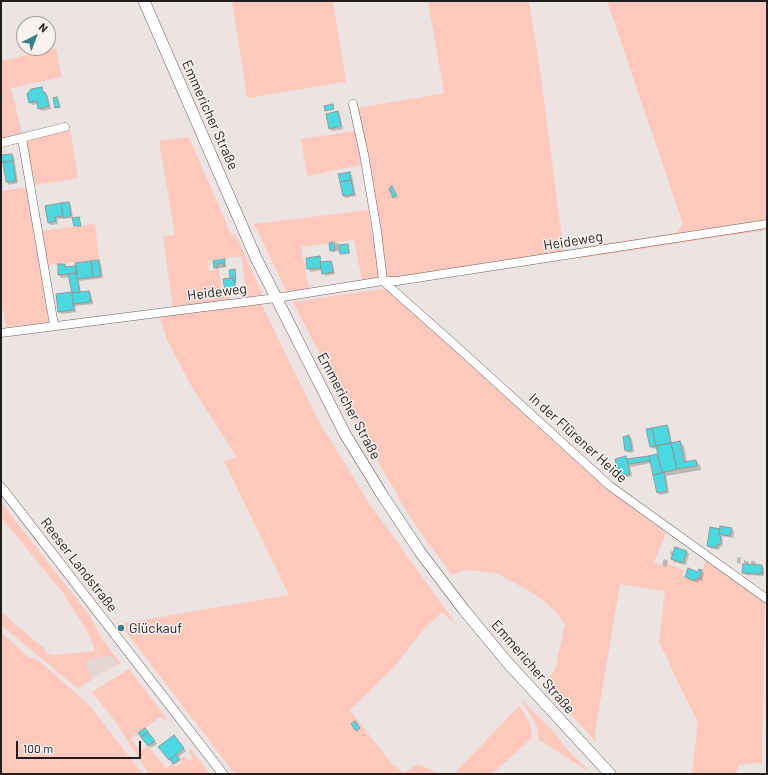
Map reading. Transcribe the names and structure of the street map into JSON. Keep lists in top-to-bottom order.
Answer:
{
  "streets": {
    "main road": ["Emmericher Straße"],
    "street": ["Heideweg", "In der Flürener Heide", "Reeser Landstraße"]
  },
  "crossings": [
    ["Emmericher Straße", "Heideweg"],
    ["Heideweg", "In der Flürener Heide"]
  ],
  "places": ["Glückauf"],
  "scale_bar": "100 m",
  "north": "top right"
}
